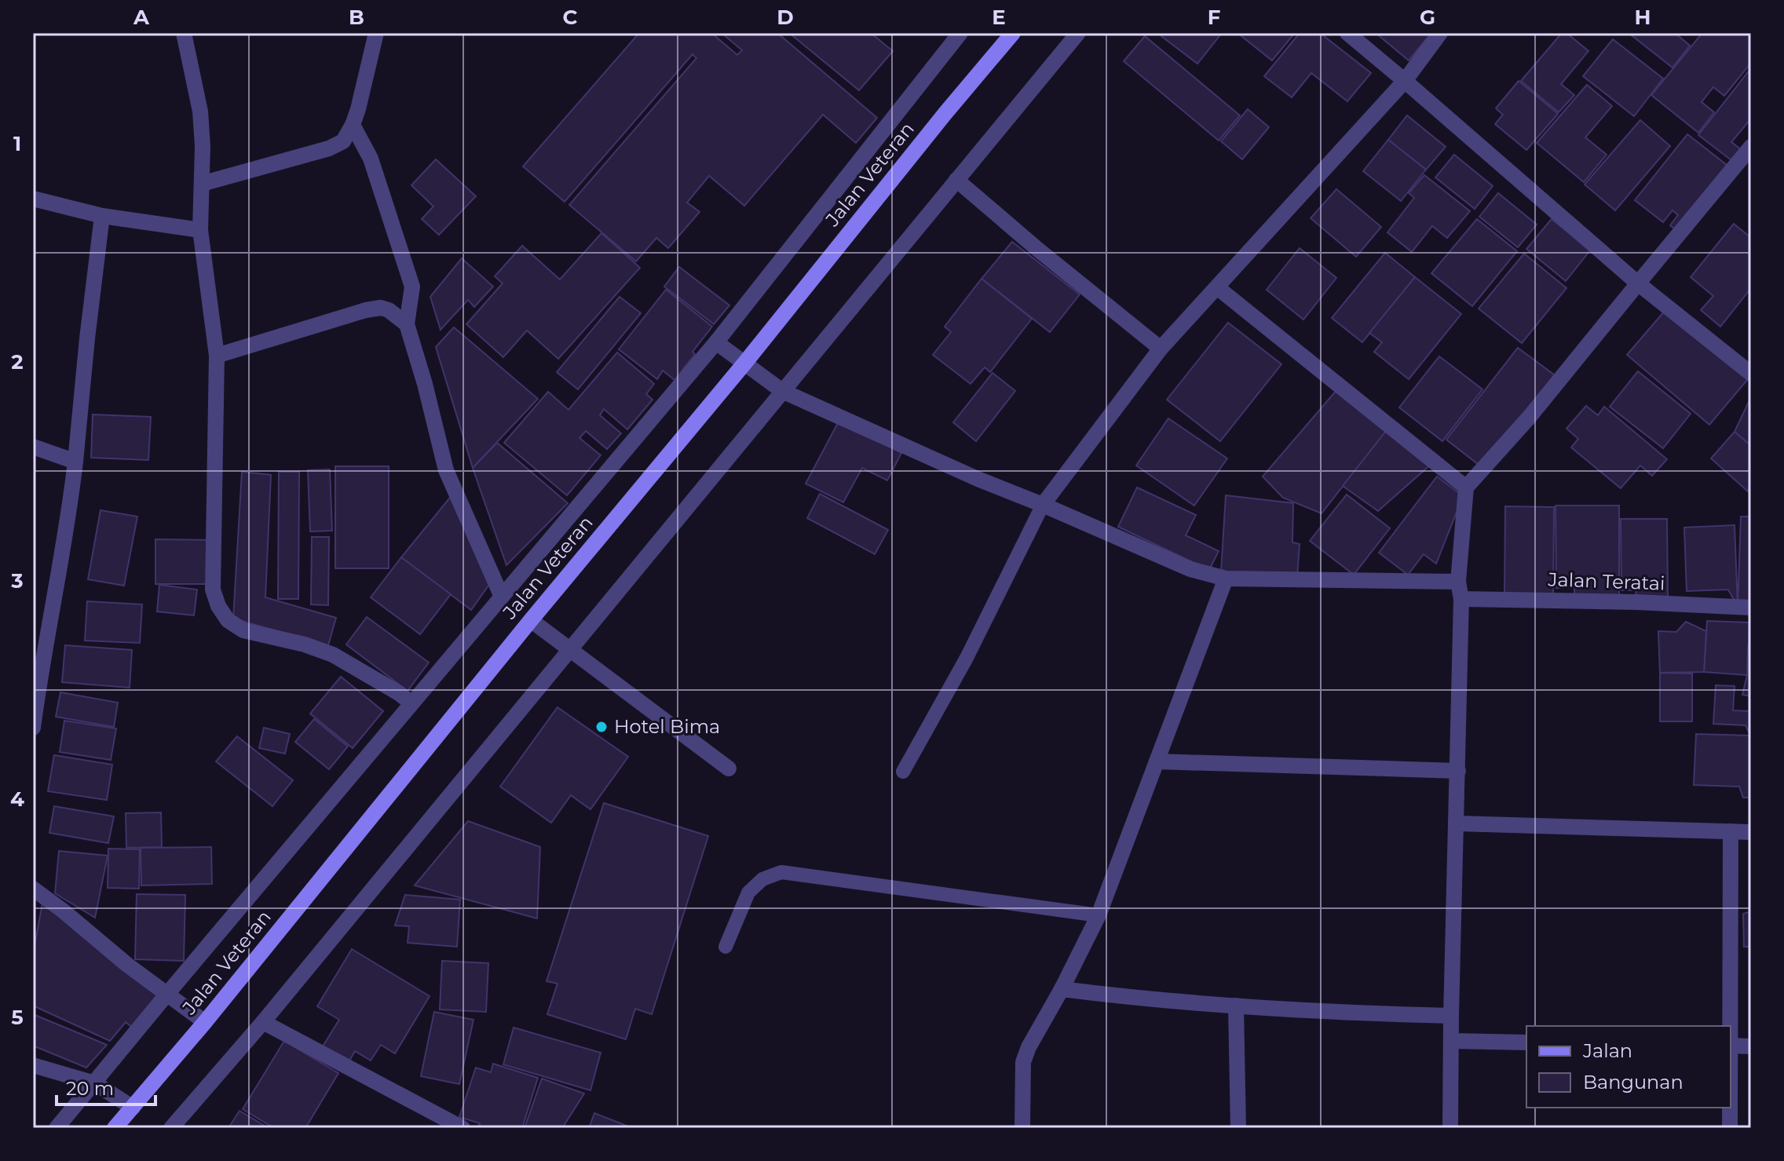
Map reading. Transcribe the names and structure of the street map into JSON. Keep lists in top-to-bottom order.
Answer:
{
  "streets": {
    "main road": ["Jalan Veteran"],
    "street": ["Jalan Teratai"]
  },
  "places": ["Hotel Bima"],
  "legend": ["Jalan", "Bangunan"],
  "scale_bar": "20 m",
  "grid": {
    "columns": [
      "A",
      "B",
      "C",
      "D",
      "E",
      "F",
      "G",
      "H"
    ],
    "rows": [
      "1",
      "2",
      "3",
      "4",
      "5"
    ]
  }
}
